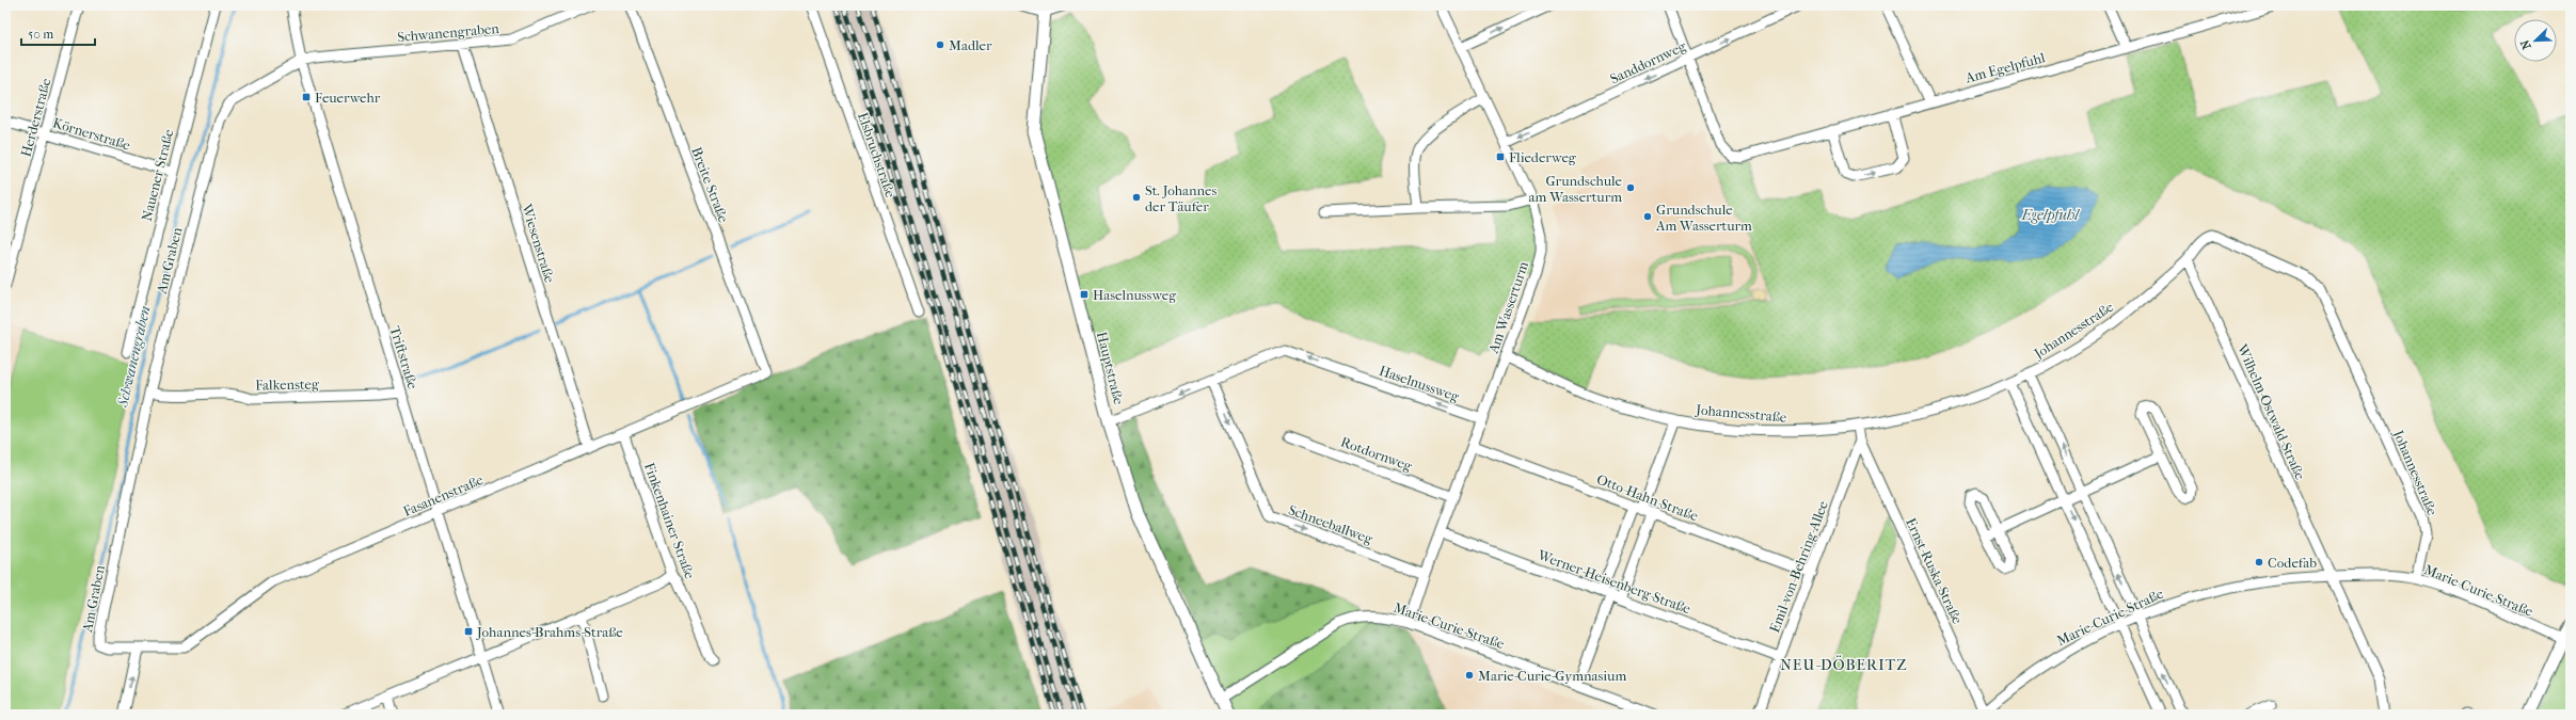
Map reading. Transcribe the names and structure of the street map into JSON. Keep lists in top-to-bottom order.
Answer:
{
  "streets": {
    "street": [
      "Schwanengraben",
      "Sanddornweg",
      "Am Egelpfuhl",
      "Herderstraße",
      "Körnerstraße",
      "Elsbruchstraße",
      "Nauener Straße",
      "Breite Straße",
      "Wiesenstraße",
      "Am Graben",
      "Am Wasserturm",
      "Johannesstraße",
      "Triftstraße",
      "Hauptstraße",
      "Haselnussweg",
      "Falkensteg",
      "Wilhelm-Ostwald-Straße",
      "Rotdornweg",
      "Fasanenstraße",
      "Otto-Hahn-Straße",
      "Finkenhainer Straße",
      "Schneeballweg",
      "Emil-von-Behring-Allee",
      "Ernst-Ruska-Straße",
      "Werner-Heisenberg-Straße",
      "Marie-Curie-Straße"
    ]
  },
  "crossings": [
    ["Schwanengraben", "Wiesenstraße"],
    ["Schwanengraben", "Am Graben"],
    ["Schwanengraben", "Triftstraße"],
    ["Sanddornweg", "Am Egelpfuhl"],
    ["Sanddornweg", "Am Wasserturm"],
    ["Herderstraße", "Körnerstraße"],
    ["Körnerstraße", "Nauener Straße"],
    ["Breite Straße", "Fasanenstraße"],
    ["Wiesenstraße", "Fasanenstraße"],
    ["Am Graben", "Triftstraße"],
    ["Am Graben", "Falkensteg"],
    ["Am Graben", "Fasanenstraße"],
    ["Am Wasserturm", "Johannesstraße"],
    ["Am Wasserturm", "Haselnussweg"],
    ["Am Wasserturm", "Rotdornweg"],
    ["Am Wasserturm", "Otto-Hahn-Straße"],
    ["Am Wasserturm", "Schneeballweg"],
    ["Am Wasserturm", "Werner-Heisenberg-Straße"],
    ["Am Wasserturm", "Marie-Curie-Straße"],
    ["Johannesstraße", "Wilhelm-Ostwald-Straße"],
    ["Johannesstraße", "Emil-von-Behring-Allee"],
    ["Johannesstraße", "Marie-Curie-Straße"],
    ["Triftstraße", "Falkensteg"],
    ["Triftstraße", "Fasanenstraße"],
    ["Hauptstraße", "Haselnussweg"],
    ["Hauptstraße", "Marie-Curie-Straße"],
    ["Haselnussweg", "Schneeballweg"],
    ["Wilhelm-Ostwald-Straße", "Marie-Curie-Straße"],
    ["Fasanenstraße", "Finkenhainer Straße"],
    ["Otto-Hahn-Straße", "Emil-von-Behring-Allee"],
    ["Emil-von-Behring-Allee", "Ernst-Ruska-Straße"],
    ["Emil-von-Behring-Allee", "Werner-Heisenberg-Straße"],
    ["Ernst-Ruska-Straße", "Marie-Curie-Straße"]
  ],
  "one_way": ["Haselnussweg", "Schneeballweg"],
  "districts": ["NEU-DÖBERITZ"],
  "water": ["Egelpfuhl", "Schwanengraben"],
  "places": {
    "other": [
      "Madler",
      "Grundschule am Wasserturm",
      "St. Johannes der Täufer",
      "Grundschule Am Wasserturm",
      "Codefab",
      "Marie-Curie-Gymnasium"
    ],
    "transit": [
      "Feuerwehr",
      "Fliederweg",
      "Haselnussweg",
      "Johannes-Brahms-Straße"
    ]
  },
  "scale_bar": "50 m",
  "north": "bottom left"
}
